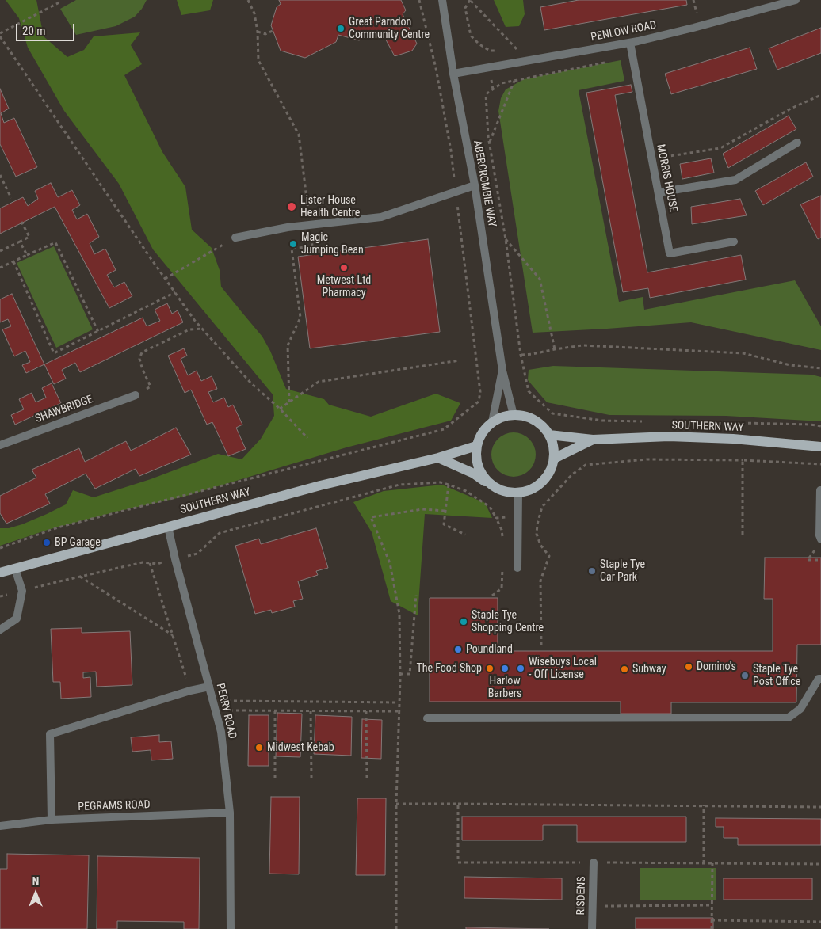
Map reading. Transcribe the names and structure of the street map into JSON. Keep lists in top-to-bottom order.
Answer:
{
  "streets": {
    "main road": ["SOUTHERN WAY"],
    "street": [
      "PENLOW ROAD",
      "MORRIS HOUSE",
      "ABERCROMBIE WAY",
      "SHAWBRIDGE",
      "PERRY ROAD",
      "PEGRAMS ROAD",
      "RISDENS"
    ]
  },
  "crossings": [
    ["PENLOW ROAD", "MORRIS HOUSE"],
    ["PENLOW ROAD", "ABERCROMBIE WAY"],
    ["ABERCROMBIE WAY", "SOUTHERN WAY"],
    ["SOUTHERN WAY", "PERRY ROAD"],
    ["PERRY ROAD", "PEGRAMS ROAD"]
  ],
  "places": [
    "Great Parndon Community Centre",
    "Lister House Health Centre",
    "Magic Jumping Bean",
    "Metwest Ltd Pharmacy",
    "BP Garage",
    "Staple Tye Car Park",
    "Staple Tye Shopping Centre",
    "Poundland",
    "Domino's",
    "The Food Shop",
    "Harlow Barbers",
    "Wisebuys Local - Off License",
    "Subway",
    "Staple Tye Post Office",
    "Midwest Kebab"
  ],
  "scale_bar": "20 m",
  "north": "top"
}
